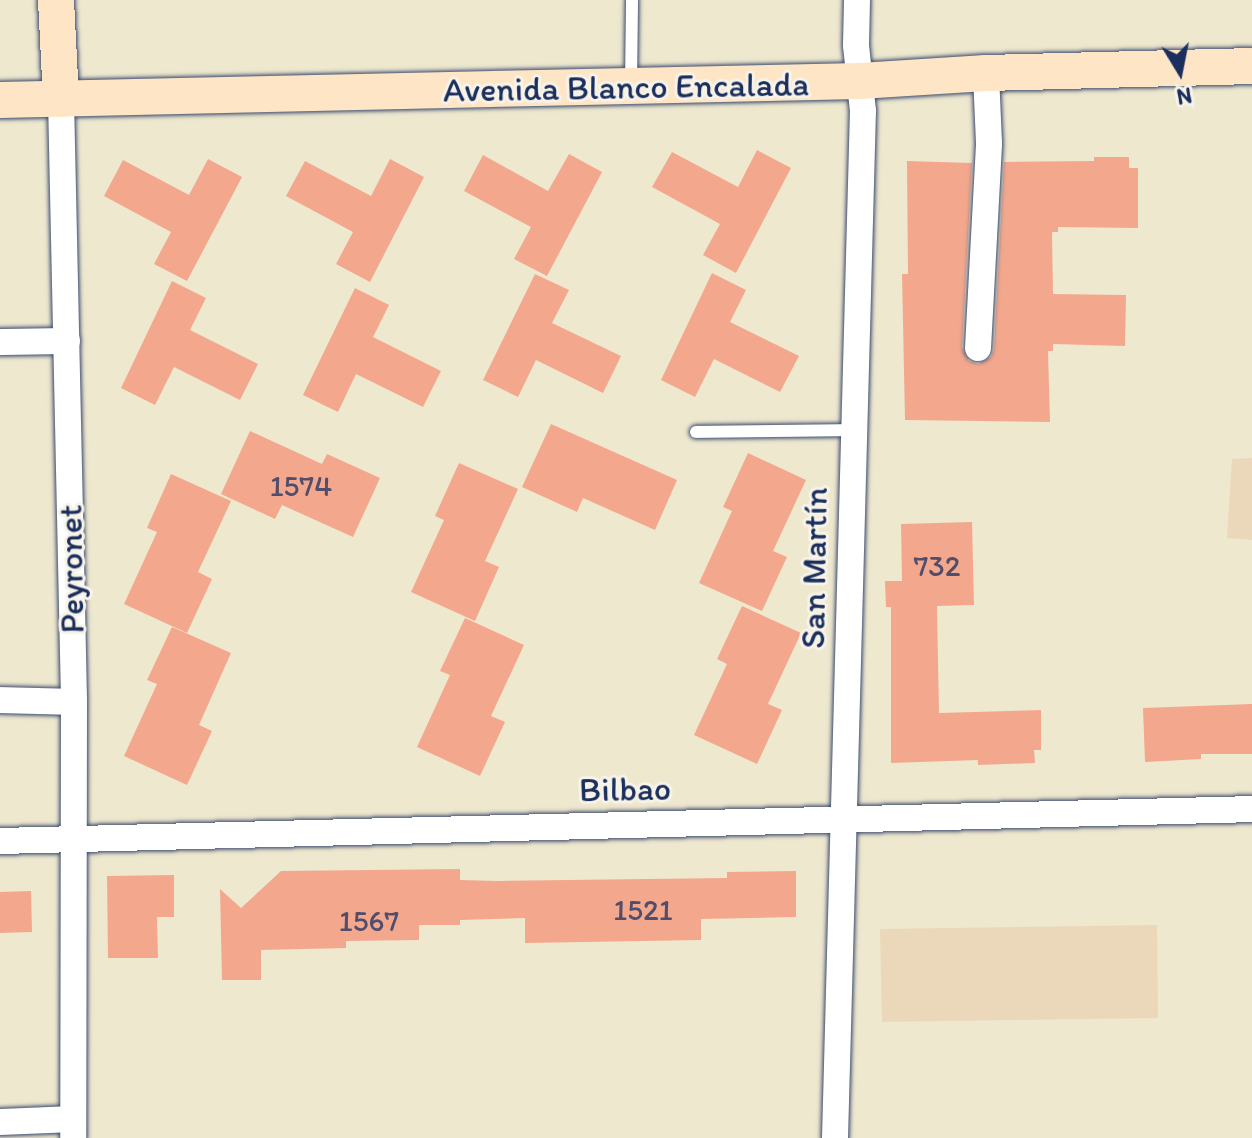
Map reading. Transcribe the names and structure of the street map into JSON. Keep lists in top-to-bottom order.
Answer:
{
  "streets": {
    "street": [
      "Avenida Blanco Encalada",
      "San Martín",
      "Peyronet",
      "Bilbao"
    ]
  },
  "crossings": [
    ["Avenida Blanco Encalada", "San Martín"],
    ["Avenida Blanco Encalada", "Peyronet"],
    ["San Martín", "Bilbao"],
    ["Peyronet", "Bilbao"]
  ],
  "house_numbers": [
    "1574",
    "732",
    "1521",
    "1567"
  ],
  "north": "bottom"
}
